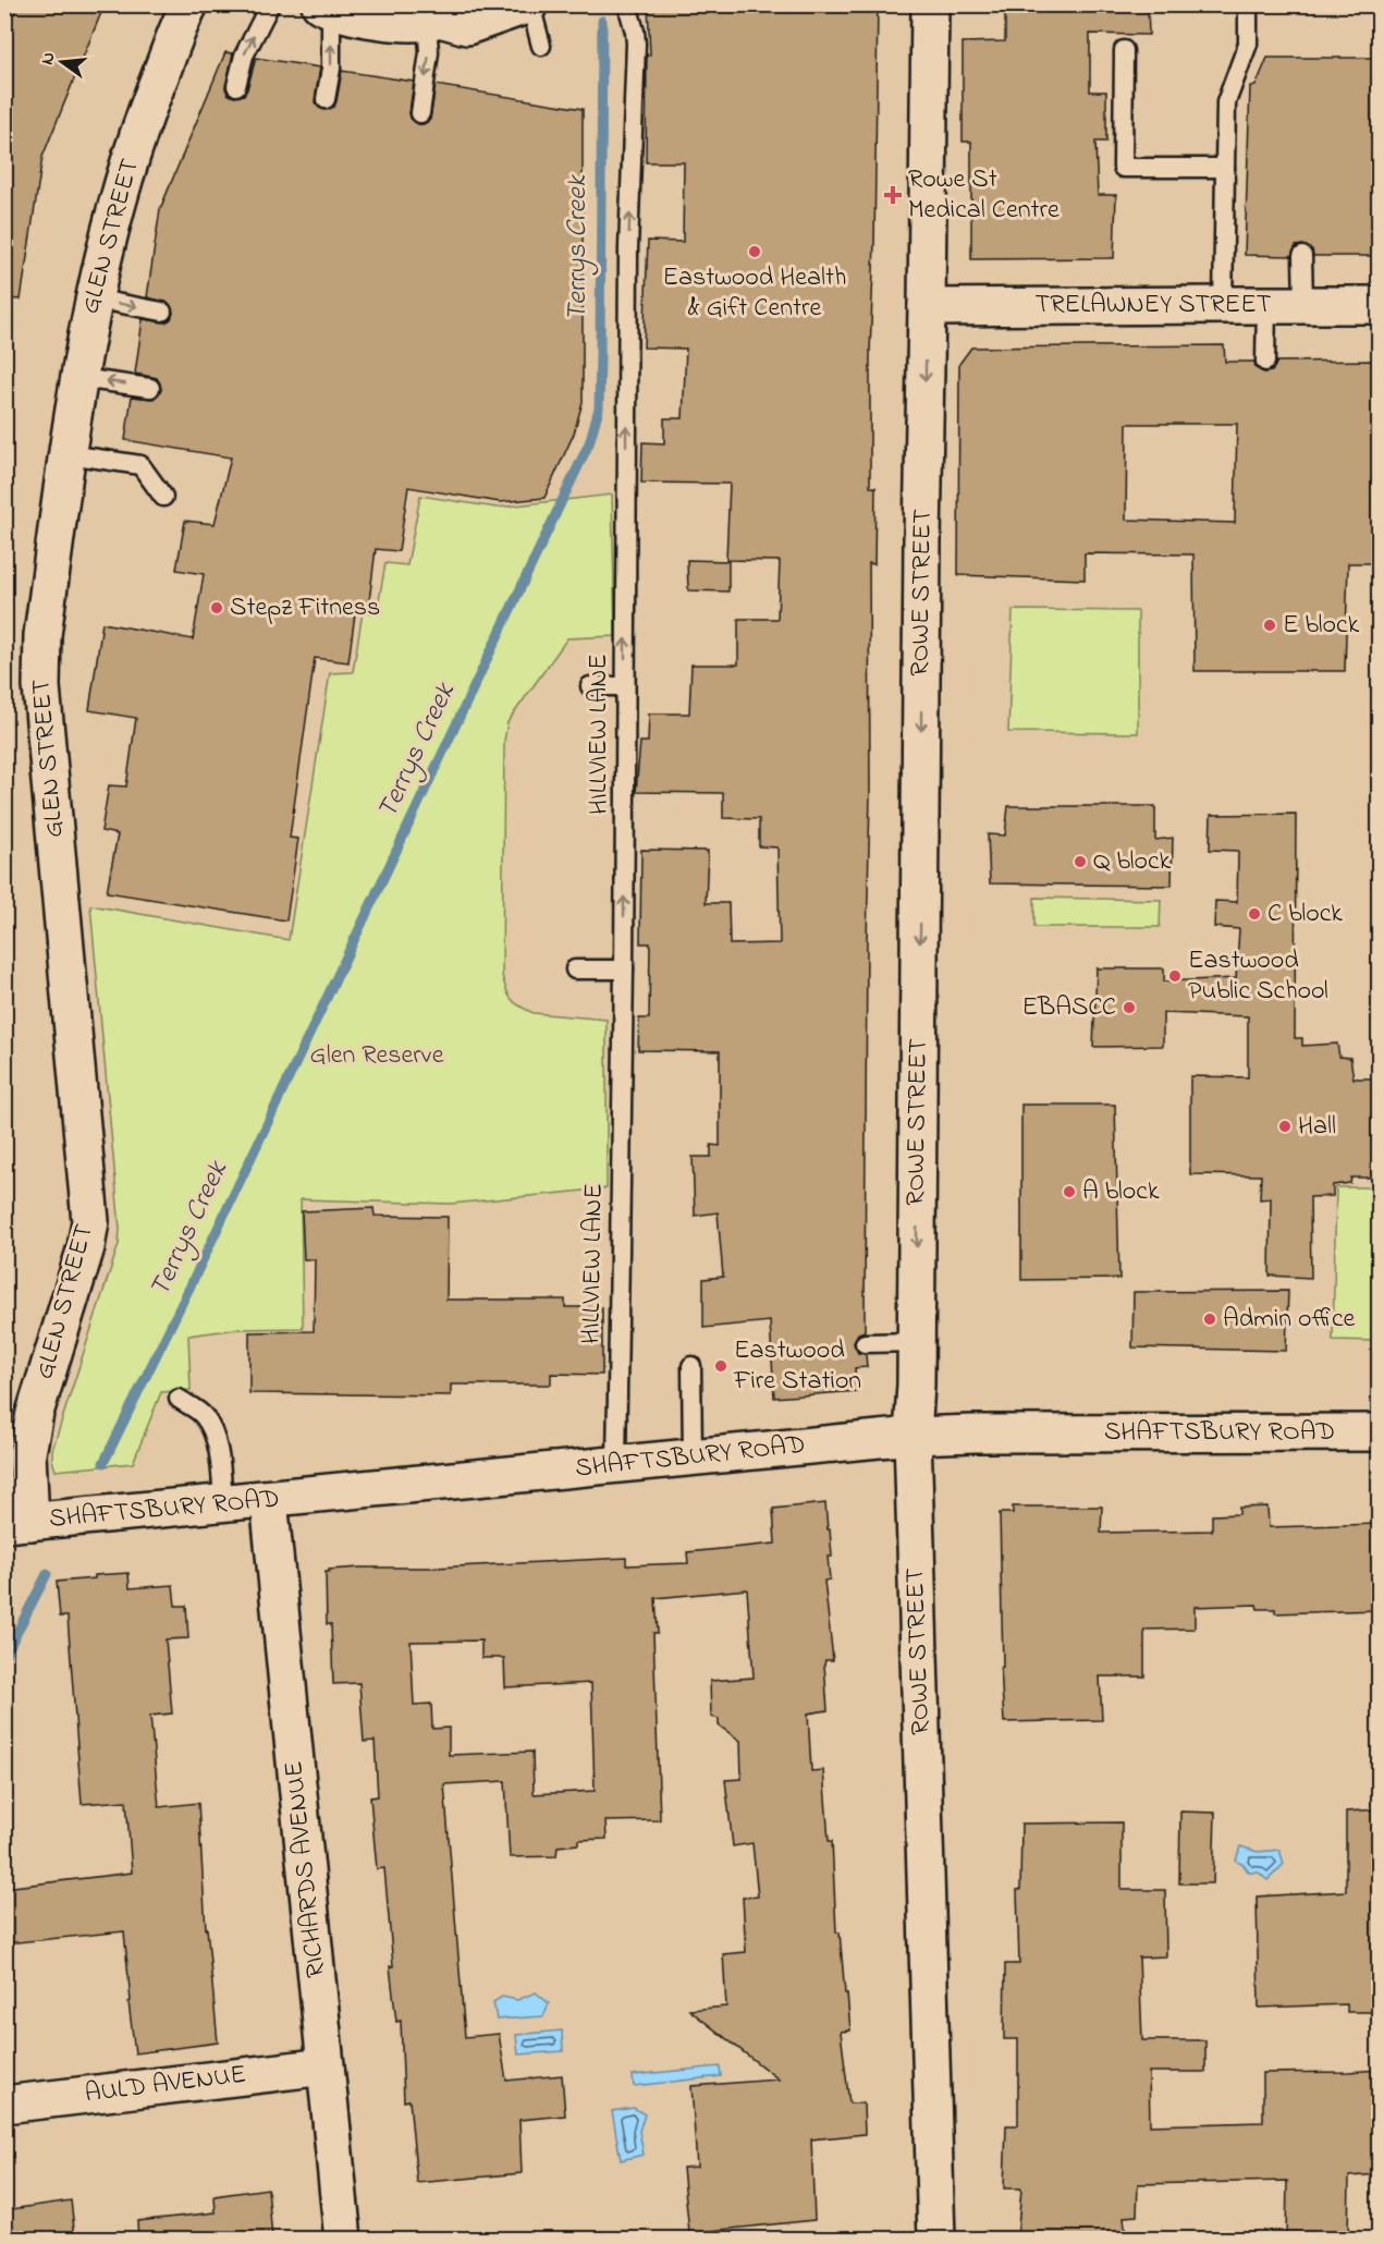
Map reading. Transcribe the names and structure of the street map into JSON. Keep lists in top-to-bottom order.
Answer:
{
  "streets": {
    "street": [
      "GLEN STREET",
      "TRELAWNEY STREET",
      "ROWE STREET",
      "SHAFTSBURY ROAD",
      "RICHARDS AVENUE",
      "AULD AVENUE"
    ],
    "lane": ["HILLVIEW LANE"]
  },
  "crossings": [
    ["GLEN STREET", "SHAFTSBURY ROAD"],
    ["TRELAWNEY STREET", "ROWE STREET"],
    ["ROWE STREET", "SHAFTSBURY ROAD"],
    ["HILLVIEW LANE", "SHAFTSBURY ROAD"],
    ["SHAFTSBURY ROAD", "RICHARDS AVENUE"],
    ["RICHARDS AVENUE", "AULD AVENUE"]
  ],
  "one_way": ["ROWE STREET", "HILLVIEW LANE"],
  "water": ["Terrys Creek"],
  "parks": ["Glen Reserve"],
  "places": {
    "health": ["Rowe St Medical Centre"],
    "other": [
      "Eastwood Health & Gift Centre",
      "Stepz Fitness",
      "E block",
      "Q block",
      "C block",
      "Eastwood Public School",
      "EBASCC",
      "Hall",
      "A block",
      "Admin office",
      "Eastwood Fire Station"
    ]
  },
  "north": "left"
}
